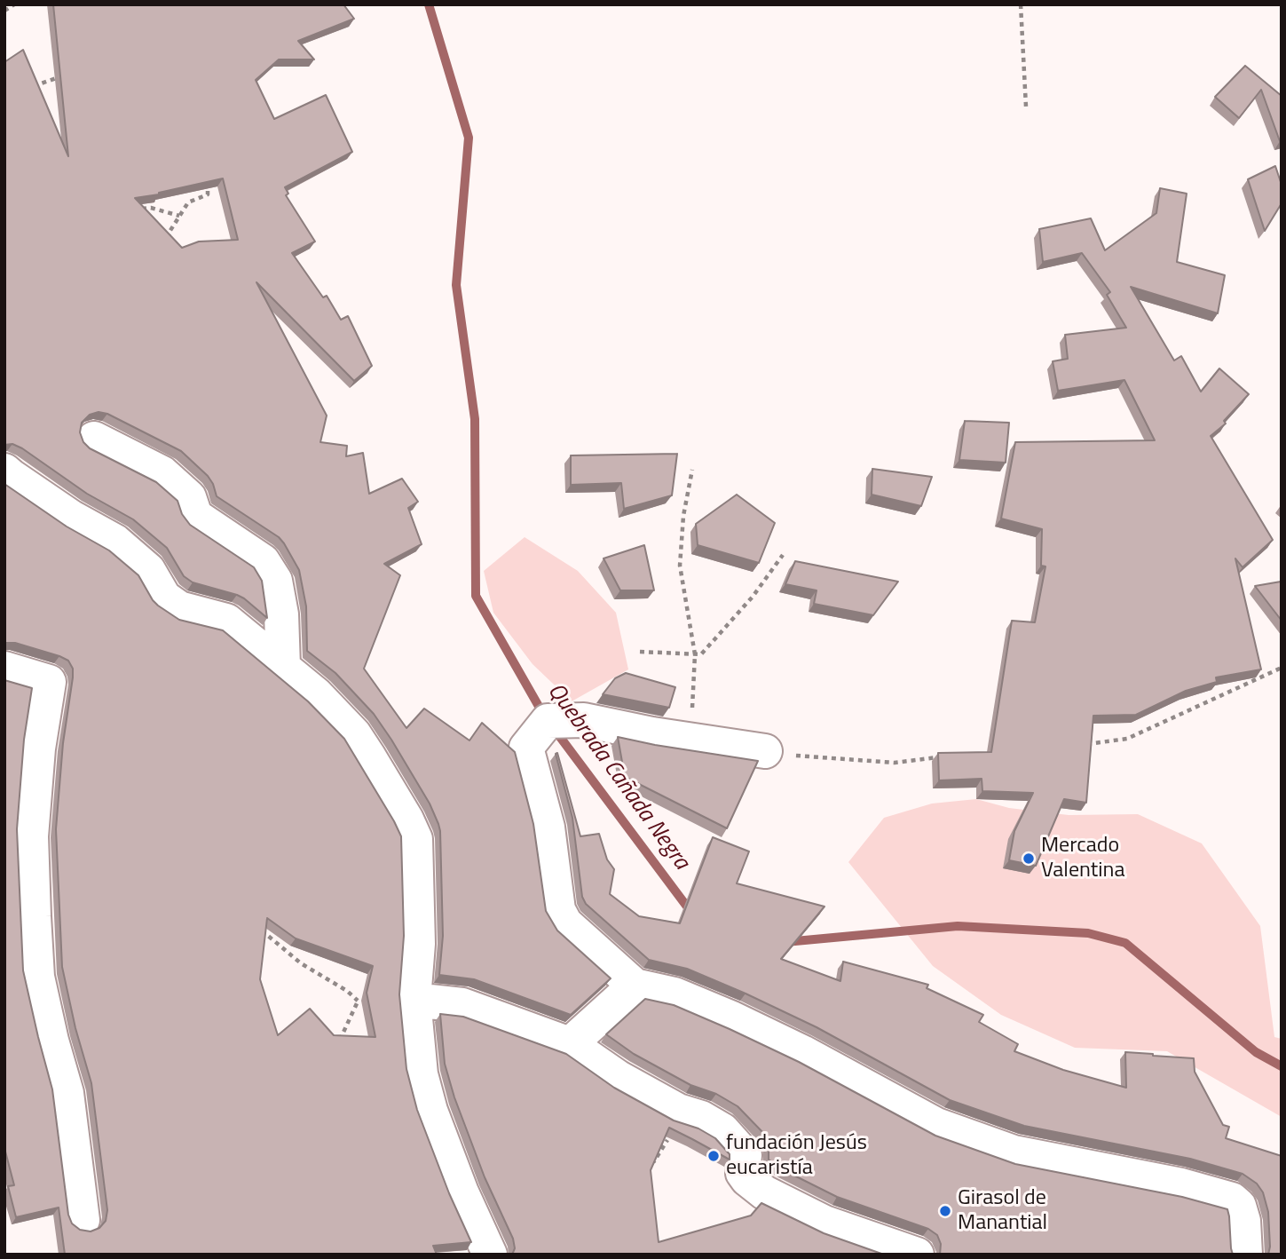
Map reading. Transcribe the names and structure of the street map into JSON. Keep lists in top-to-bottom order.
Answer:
{
  "water": ["Quebrada Cañada Negra"],
  "places": ["Mercado Valentina", "fundación Jesús eucaristía", "Girasol de Manantial"]
}
